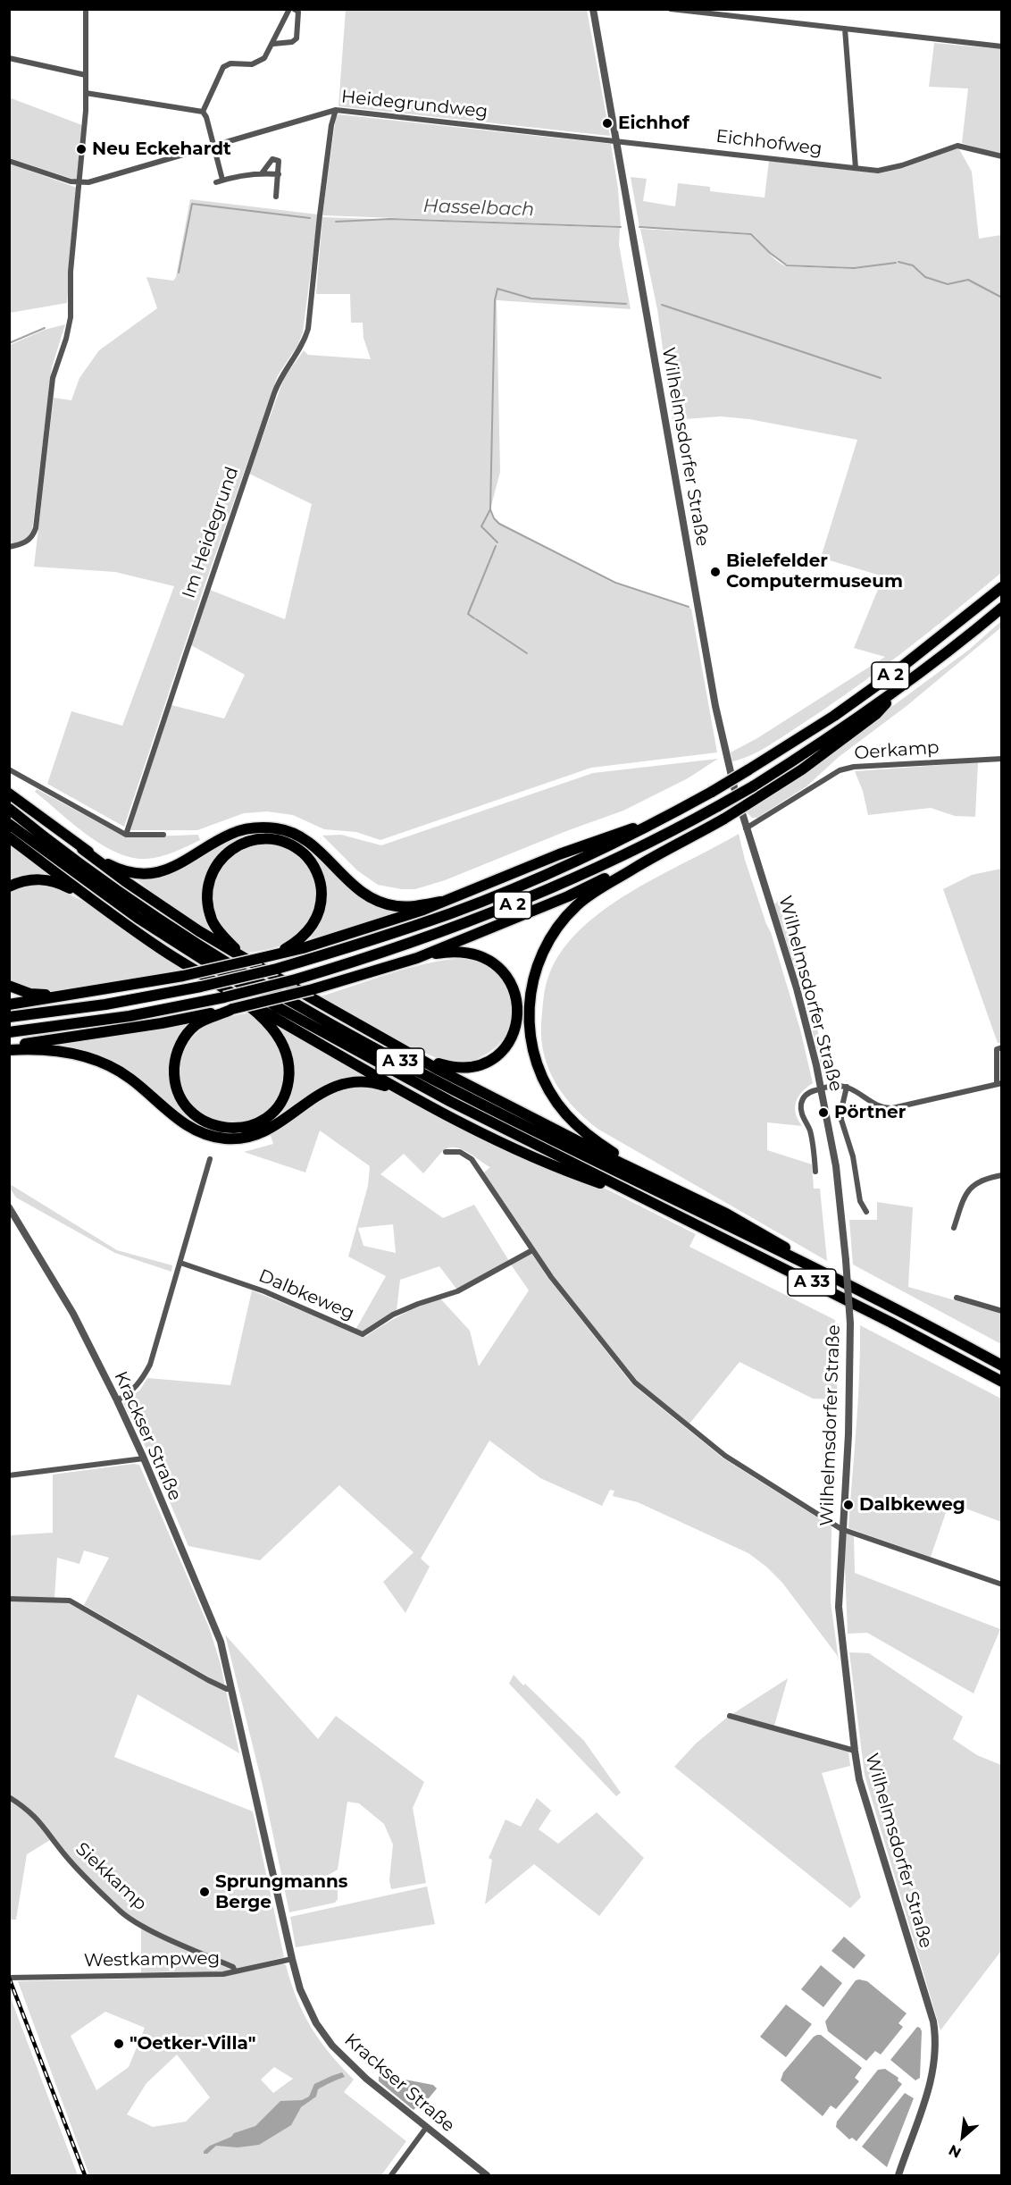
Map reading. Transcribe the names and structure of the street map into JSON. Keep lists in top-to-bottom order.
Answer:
{
  "streets": {
    "highway": ["A 2", "A 33"],
    "street": [
      "Heidegrundweg",
      "Eichhofweg",
      "Wilhelmsdorfer Straße",
      "Im Heidegrund",
      "Oerkamp",
      "Dalbkeweg",
      "Krackser Straße",
      "Siekkamp",
      "Westkampweg"
    ]
  },
  "crossings": [
    ["Heidegrundweg", "Eichhofweg"],
    ["Heidegrundweg", "Wilhelmsdorfer Straße"],
    ["Heidegrundweg", "Im Heidegrund"],
    ["Eichhofweg", "Wilhelmsdorfer Straße"],
    ["Wilhelmsdorfer Straße", "Oerkamp"],
    ["Krackser Straße", "Westkampweg"],
    ["Siekkamp", "Westkampweg"]
  ],
  "water": ["Hasselbach"],
  "places": [
    "Eichhof",
    "Neu Eckehardt",
    "Bielefelder Computermuseum",
    "Pörtner",
    "Dalbkeweg",
    "Sprungmanns Berge",
    "\"Oetker-Villa\""
  ],
  "north": "bottom left"
}
